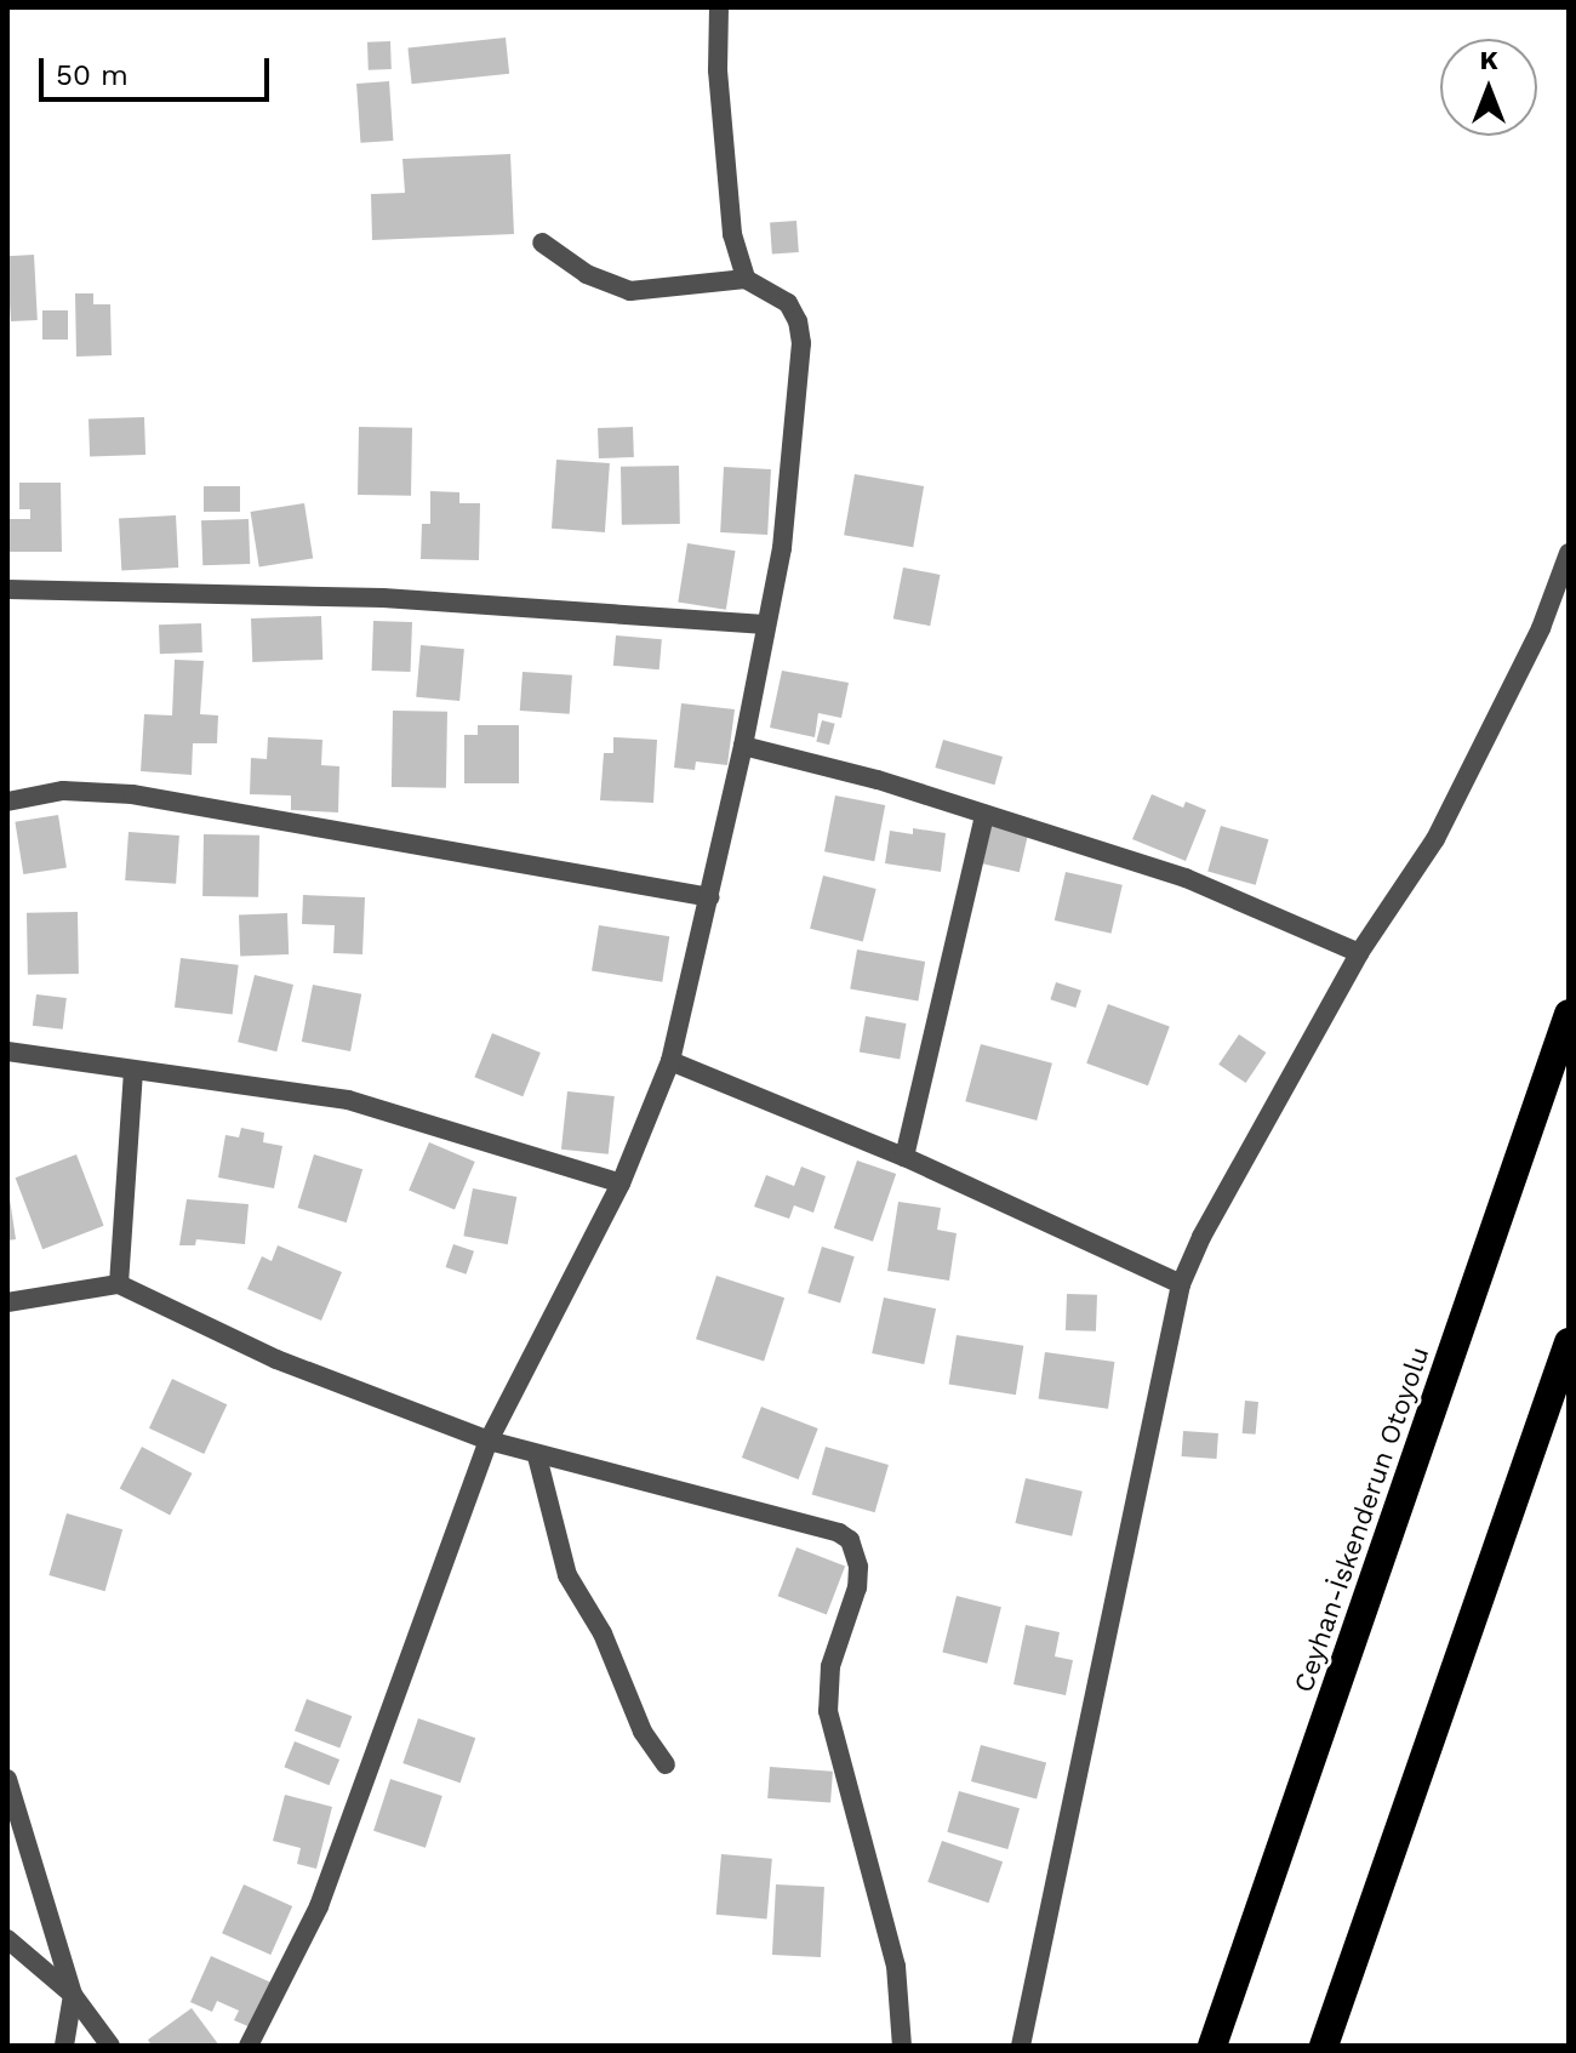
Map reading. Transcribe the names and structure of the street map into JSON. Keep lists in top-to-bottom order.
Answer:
{
  "streets": {
    "highway": ["Ceyhan-İskenderun Otoyolu"]
  },
  "scale_bar": "50 m",
  "north": "top"
}
